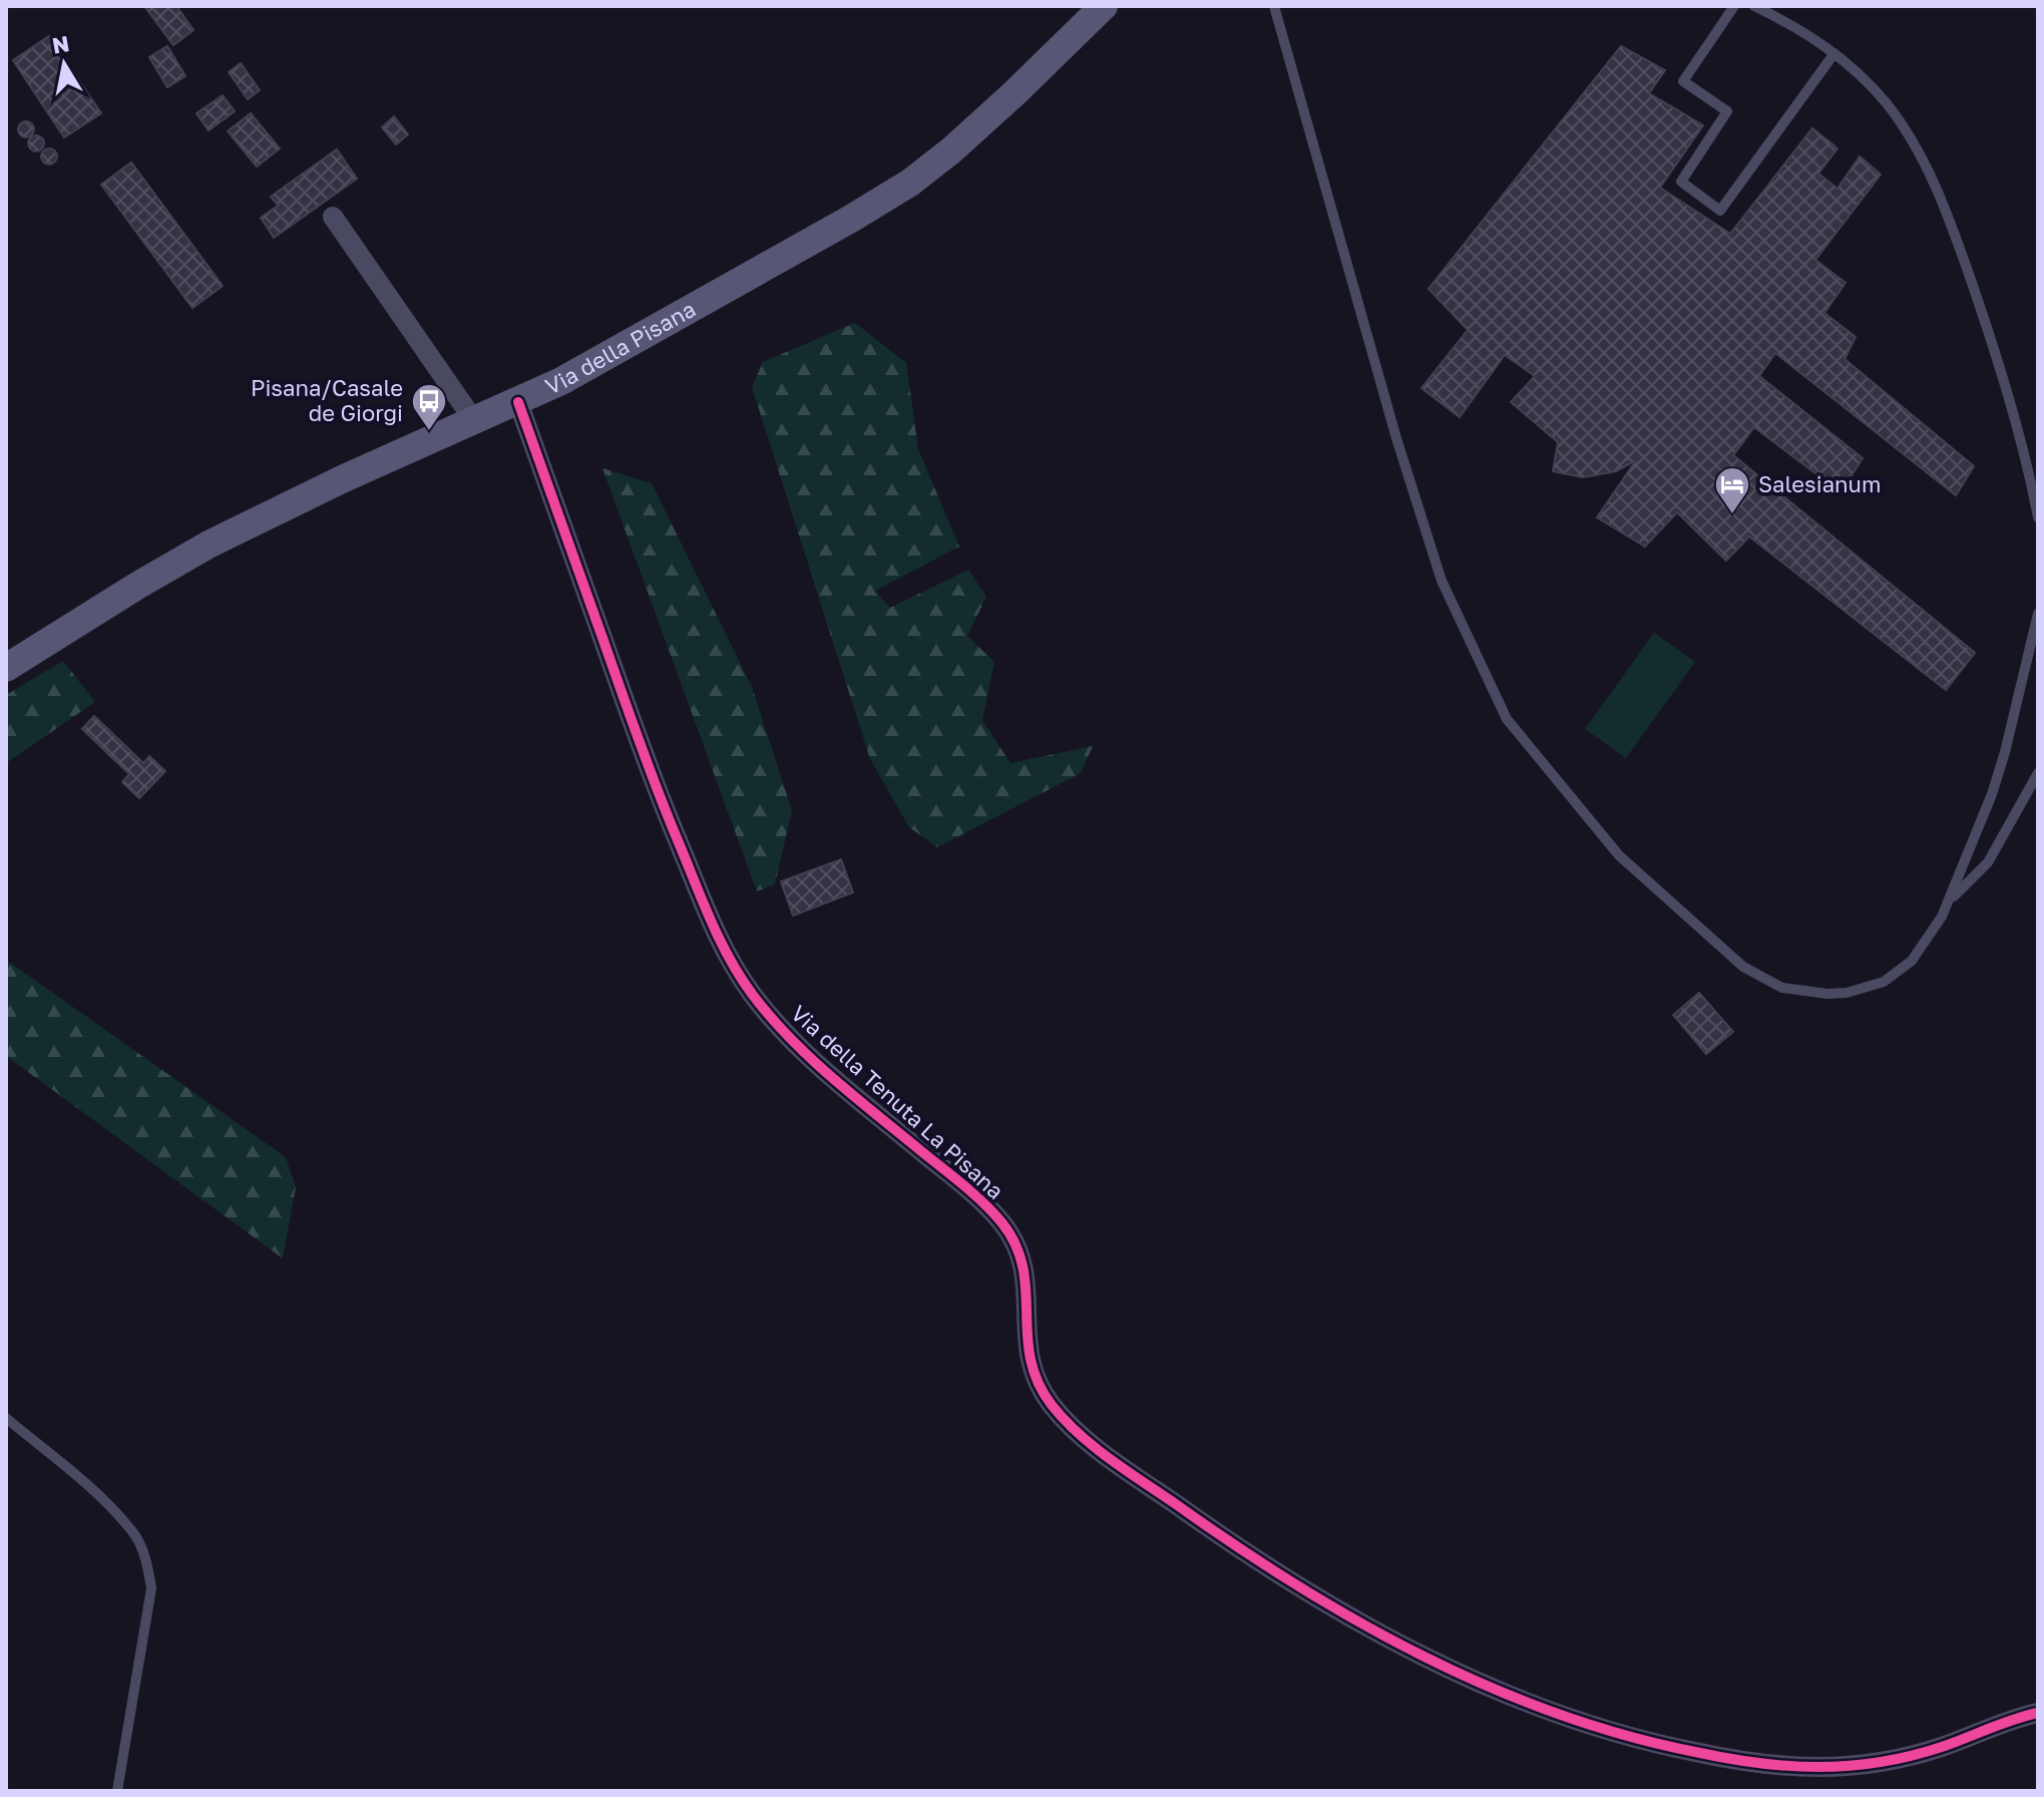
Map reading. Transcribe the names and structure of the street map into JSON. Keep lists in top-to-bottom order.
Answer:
{
  "streets": {
    "main road": ["Via della Pisana"],
    "street": ["Via della Tenuta La Pisana"]
  },
  "crossings": [
    ["Via della Pisana", "Via della Tenuta La Pisana"]
  ],
  "places": {
    "bus stop": ["Pisana/Casale de Giorgi"],
    "hotel": ["Salesianum"]
  },
  "north": "top"
}
